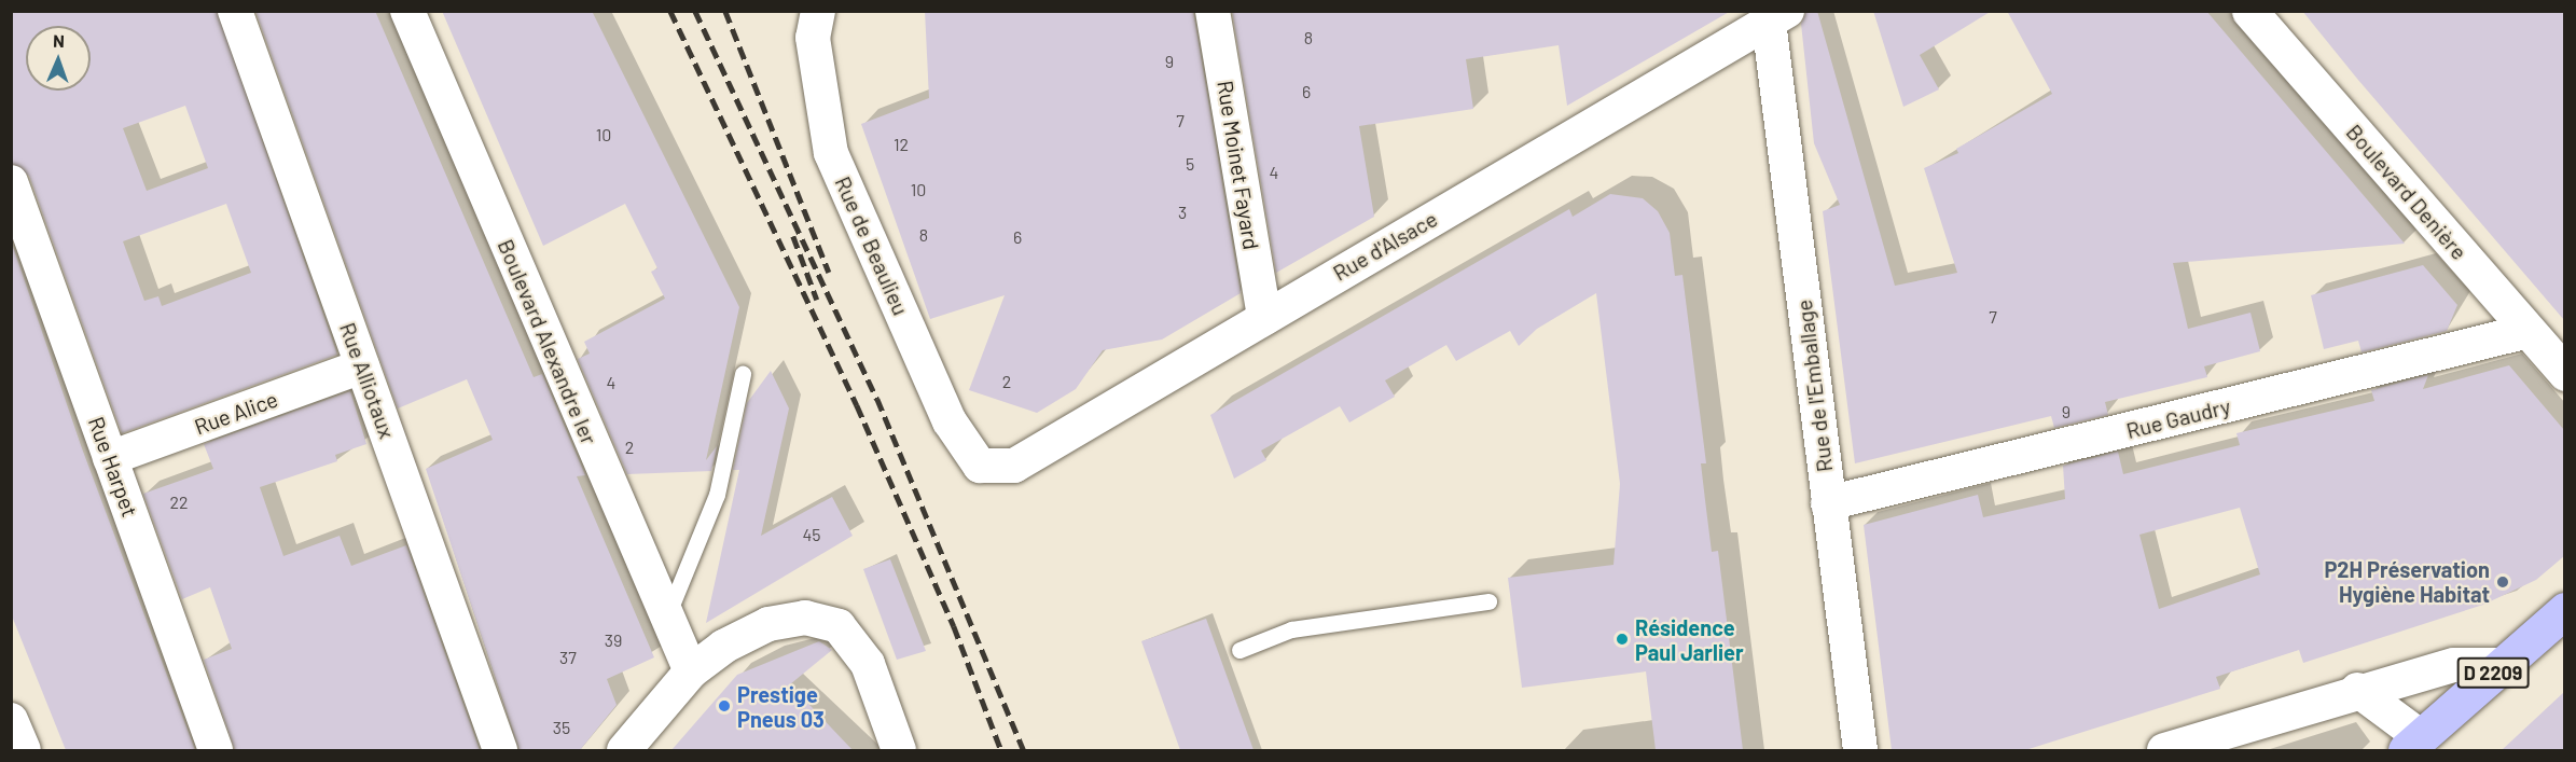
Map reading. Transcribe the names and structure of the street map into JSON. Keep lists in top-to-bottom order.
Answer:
{
  "streets": {
    "main road": ["D 2209"],
    "street": [
      "Rue Moinet Fayard",
      "Boulevard Denière",
      "Rue de Beaulieu",
      "Rue d'Alsace",
      "Boulevard Alexandre Ier",
      "Rue Alliotaux",
      "Rue de l'Emballage",
      "Rue Alice",
      "Rue Gaudry",
      "Rue Harpet"
    ]
  },
  "crossings": [
    ["Rue Moinet Fayard", "Rue d'Alsace"],
    ["Boulevard Denière", "Rue Gaudry"],
    ["Rue de Beaulieu", "Rue d'Alsace"],
    ["Rue d'Alsace", "Rue de l'Emballage"],
    ["Rue Alliotaux", "Rue Alice"],
    ["Rue de l'Emballage", "Rue Gaudry"],
    ["Rue Alice", "Rue Harpet"]
  ],
  "places": ["P2H Préservation Hygiène Habitat", "Résidence Paul Jarlier", "Prestige Pneus 03"],
  "house_numbers": [
    "8",
    "9",
    "6",
    "7",
    "10",
    "12",
    "5",
    "4",
    "10",
    "3",
    "8",
    "6",
    "7",
    "2",
    "4",
    "9",
    "2",
    "22",
    "45",
    "39",
    "37",
    "35"
  ],
  "north": "top"
}
